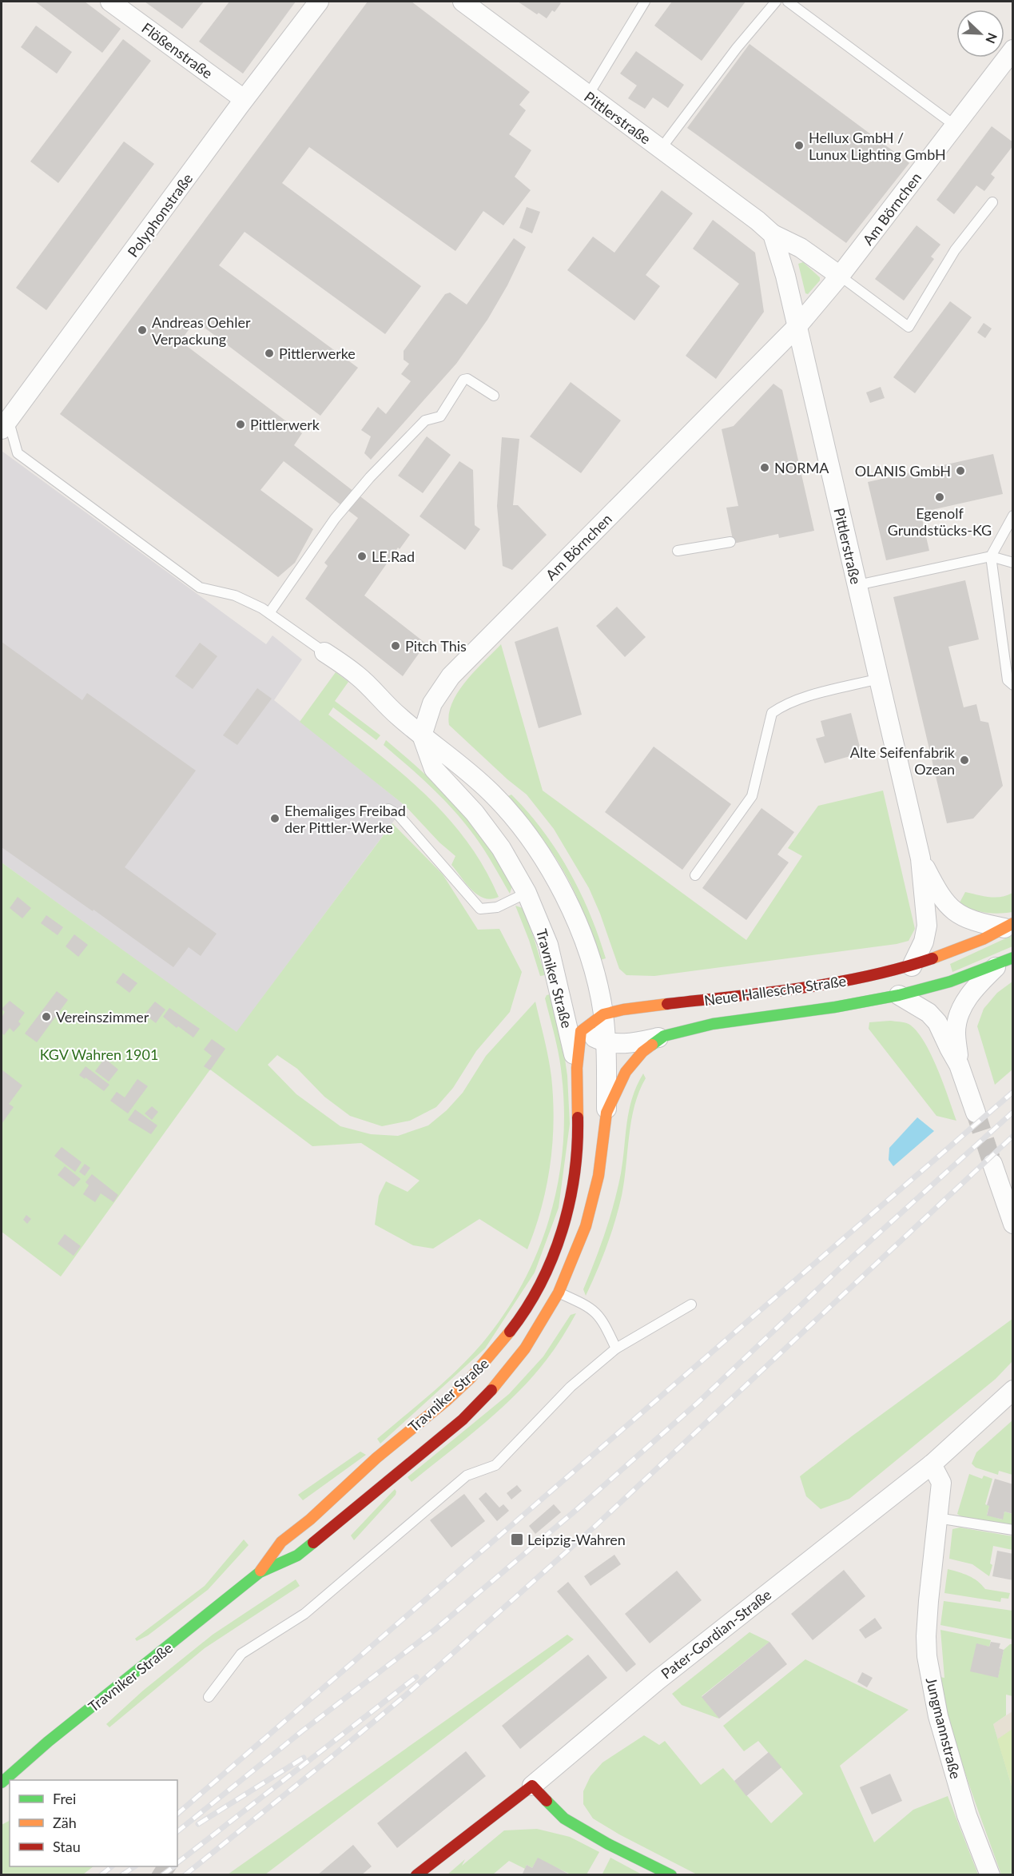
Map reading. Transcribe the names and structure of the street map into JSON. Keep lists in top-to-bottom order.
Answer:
{
  "streets": {
    "main road": ["Travniker Straße", "Neue Hallesche Straße", "Pater-Gordian-Straße"],
    "street": [
      "Flößenstraße",
      "Pittlerstraße",
      "Am Börnchen",
      "Polyphonstraße",
      "Jungmannstraße"
    ]
  },
  "crossings": [
    ["Flößenstraße", "Polyphonstraße"],
    ["Pittlerstraße", "Am Börnchen"],
    ["Pittlerstraße", "Neue Hallesche Straße"],
    ["Am Börnchen", "Travniker Straße"],
    ["Travniker Straße", "Neue Hallesche Straße"],
    ["Pater-Gordian-Straße", "Jungmannstraße"]
  ],
  "parks": ["KGV Wahren 1901"],
  "places": {
    "other": [
      "Hellux GmbH / Lunux Lighting GmbH",
      "Andreas Oehler Verpackung",
      "Pittlerwerke",
      "Pittlerwerk",
      "NORMA",
      "OLANIS GmbH",
      "Egenolf Grundstücks-KG",
      "LE.Rad",
      "Pitch This",
      "Alte Seifenfabrik Ozean",
      "Ehemaliges Freibad der Pittler-Werke",
      "Vereinszimmer"
    ],
    "transit": ["Leipzig-Wahren"]
  },
  "legend": ["Frei", "Zäh", "Stau"],
  "north": "bottom right"
}
